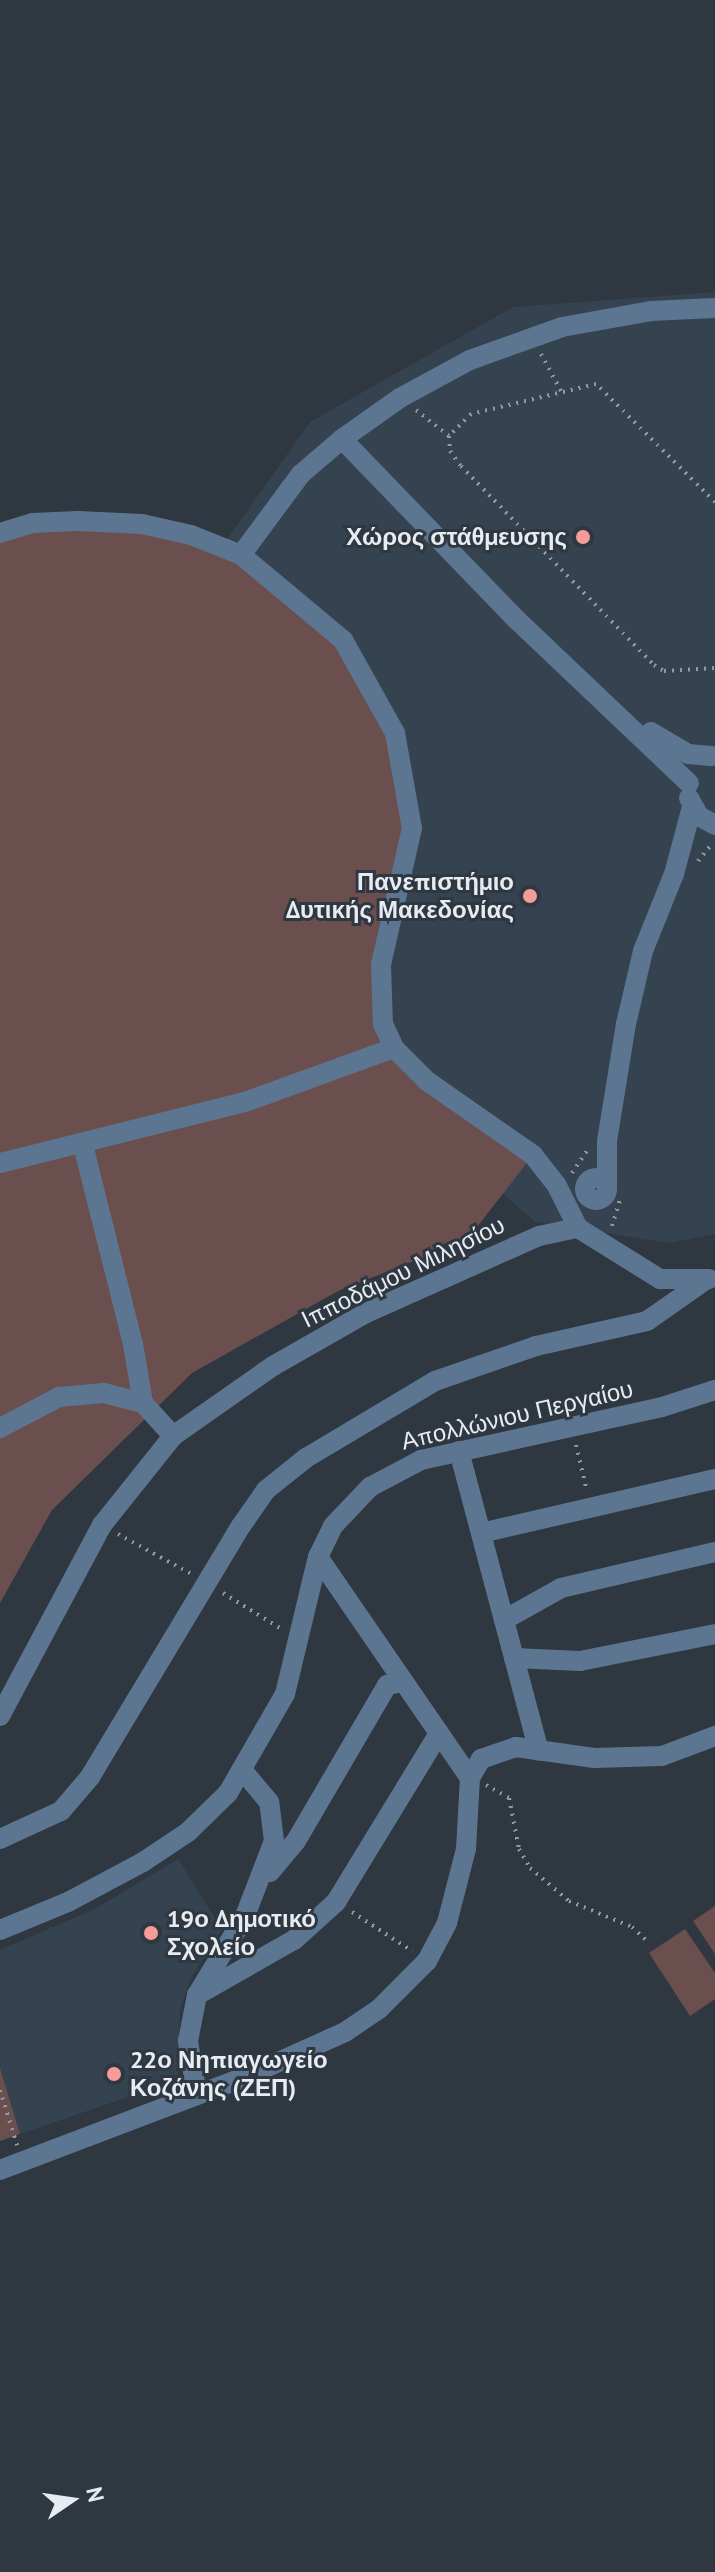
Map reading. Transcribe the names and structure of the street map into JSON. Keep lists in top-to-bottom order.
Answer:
{
  "streets": {
    "street": ["Ιπποδάμου Μιλησίου", "Απολλώνιου Περγαίου"]
  },
  "places": [
    "Χώρος στάθμευσης",
    "Πανεπιστήμιο Δυτικής Μακεδονίας",
    "19ο Δημοτικό Σχολείο",
    "22ο Νηπιαγωγείο Κοζάνης (ΖΕΠ)"
  ],
  "north": "right"
}
